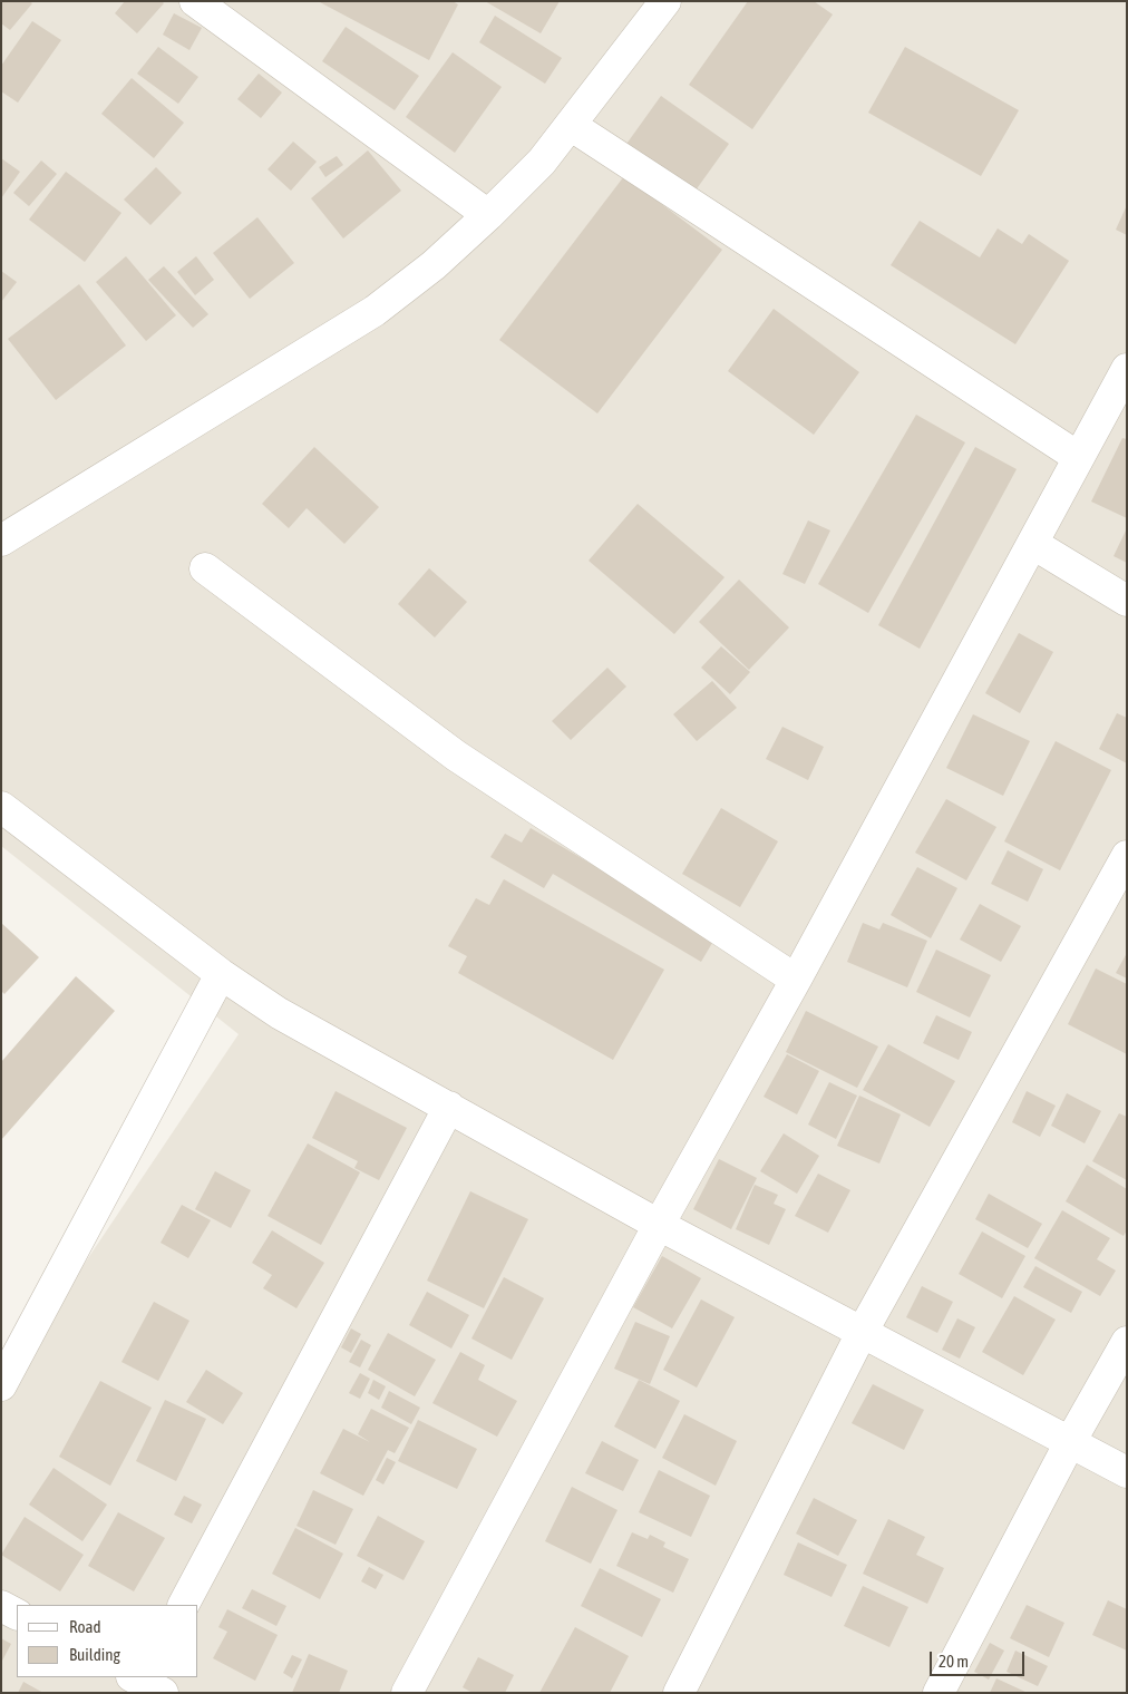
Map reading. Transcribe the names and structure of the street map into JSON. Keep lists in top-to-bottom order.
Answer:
{
  "legend": ["Road", "Building"],
  "scale_bar": "20 m"
}
